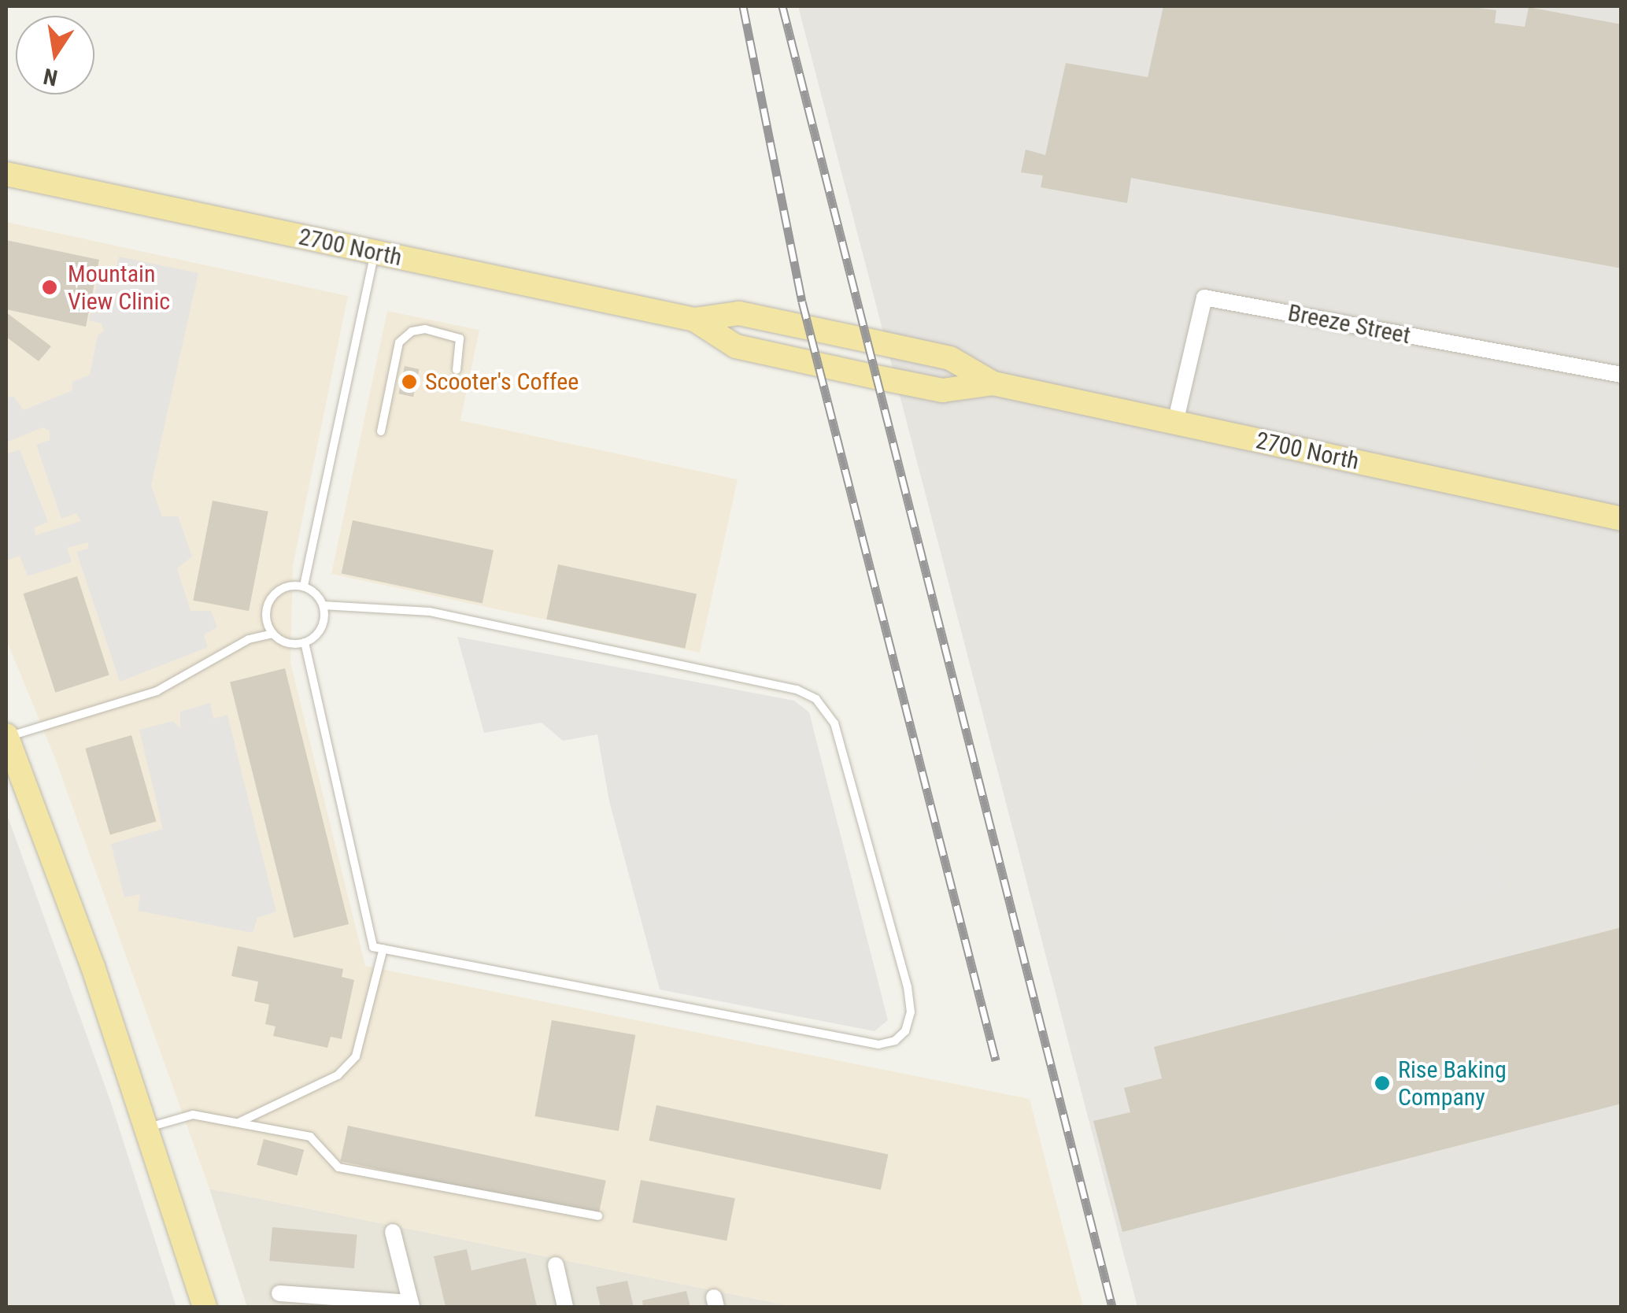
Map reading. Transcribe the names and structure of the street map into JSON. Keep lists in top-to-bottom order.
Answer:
{
  "streets": {
    "main road": ["2700 North"],
    "street": ["Breeze Street"]
  },
  "crossings": [
    ["2700 North", "Breeze Street"]
  ],
  "places": ["Mountain View Clinic", "Scooter's Coffee", "Rise Baking Company"],
  "north": "bottom"
}
